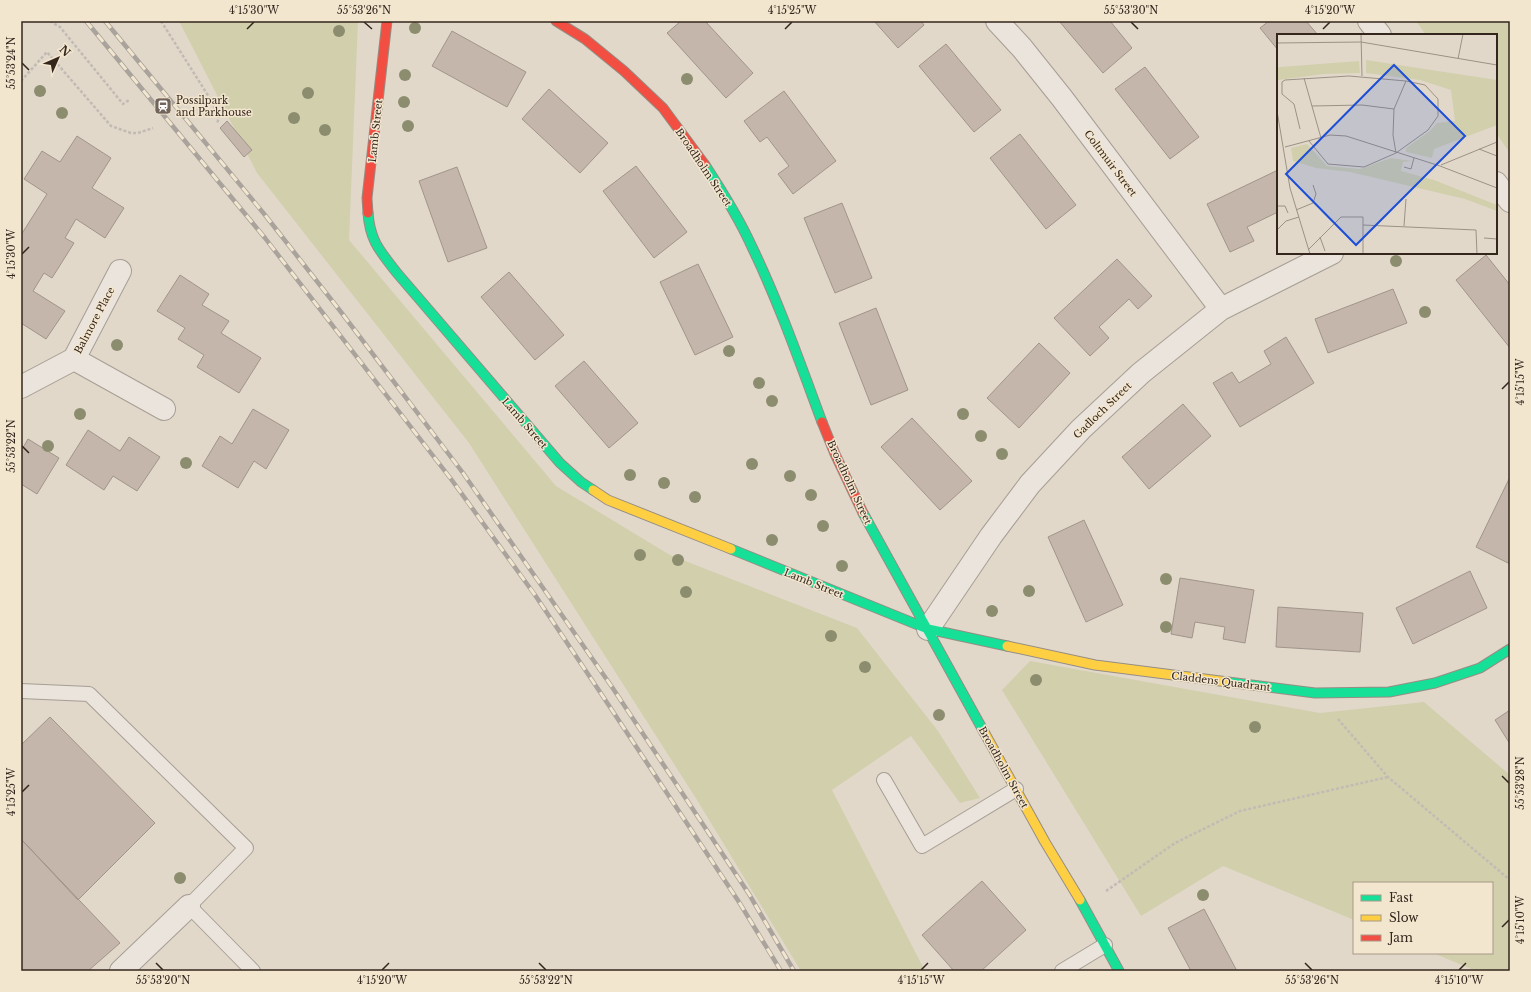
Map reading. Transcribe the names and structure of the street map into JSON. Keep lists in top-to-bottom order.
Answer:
{
  "streets": {
    "street": [
      "Lamb Street",
      "Coltmuir Street",
      "Broadholm Street",
      "Balmore Place",
      "Gadloch Street",
      "Claddens Quadrant"
    ]
  },
  "crossings": [
    ["Lamb Street", "Broadholm Street"],
    ["Lamb Street", "Gadloch Street"],
    ["Lamb Street", "Claddens Quadrant"],
    ["Coltmuir Street", "Gadloch Street"],
    ["Broadholm Street", "Gadloch Street"],
    ["Broadholm Street", "Claddens Quadrant"],
    ["Gadloch Street", "Claddens Quadrant"]
  ],
  "places": {
    "station": ["Possilpark and Parkhouse"]
  },
  "legend": ["Fast", "Slow", "Jam"],
  "north": "top right",
  "coordinates": [
    "4°15'30\"W",
    "55°53'26\"N",
    "4°15'25\"W",
    "55°53'30\"N",
    "4°15'20\"W",
    "55°53'24\"N",
    "4°15'15\"W",
    "55°53'22\"N",
    "55°53'28\"N",
    "4°15'10\"W",
    "55°53'20\"N"
  ]
}
